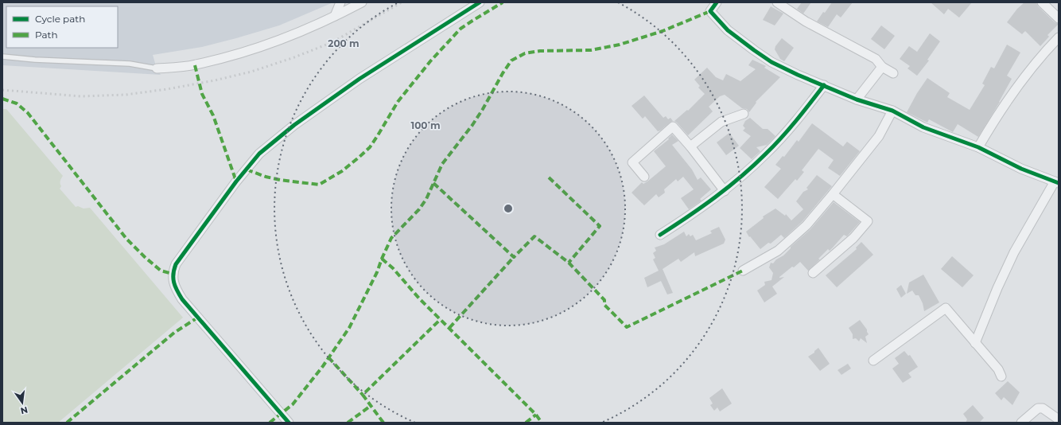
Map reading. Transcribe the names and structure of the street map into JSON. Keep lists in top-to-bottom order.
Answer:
{
  "legend": ["Cycle path", "Path"],
  "north": "bottom",
  "rings": ["200 m", "100 m"]
}
